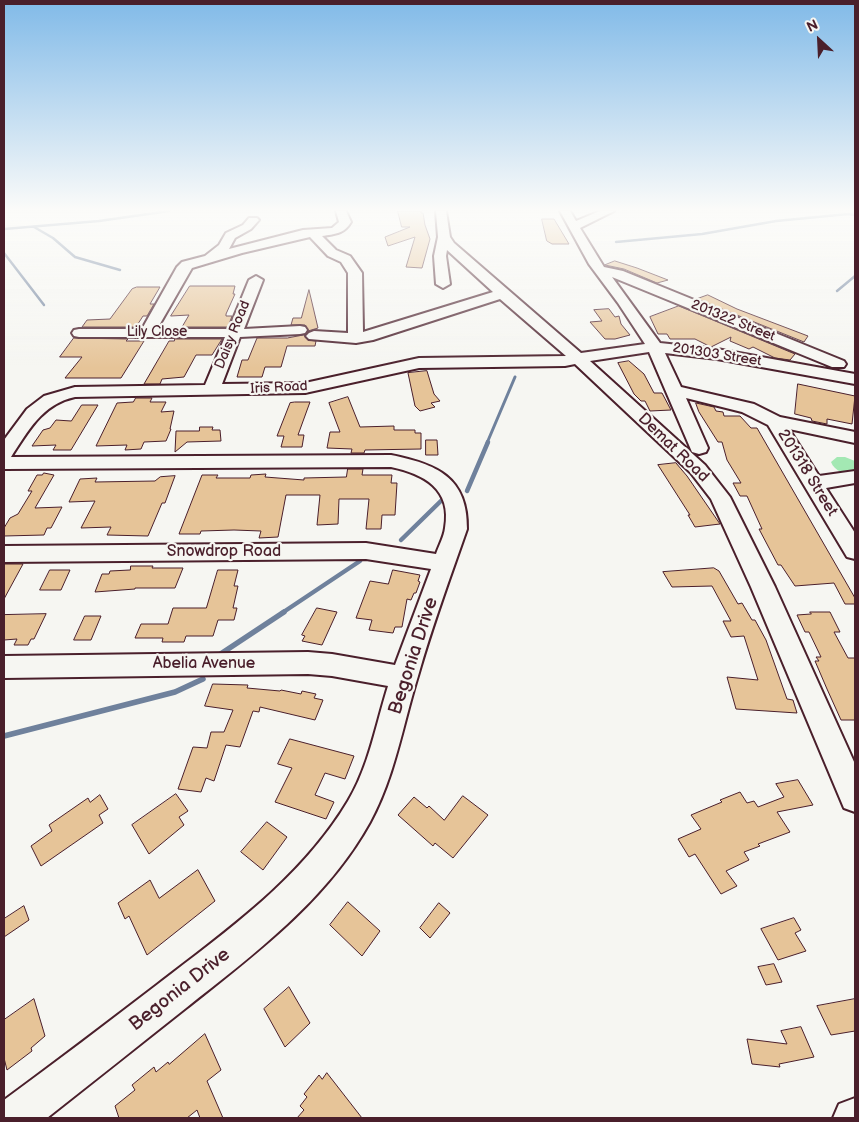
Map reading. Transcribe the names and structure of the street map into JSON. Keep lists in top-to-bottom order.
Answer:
{
  "streets": {
    "street": [
      "201322 Street",
      "Lily Close",
      "Daisy Road",
      "201303 Street",
      "Iris Road",
      "Demat Road",
      "201318 Street",
      "Snowdrop Road",
      "Begonia Drive",
      "Abelia Avenue"
    ]
  },
  "crossings": [
    ["Lily Close", "Daisy Road"],
    ["Daisy Road", "Iris Road"],
    ["201303 Street", "Iris Road"],
    ["201303 Street", "Demat Road"],
    ["Iris Road", "Demat Road"],
    ["Snowdrop Road", "Begonia Drive"],
    ["Begonia Drive", "Abelia Avenue"]
  ],
  "north": "top left"
}
